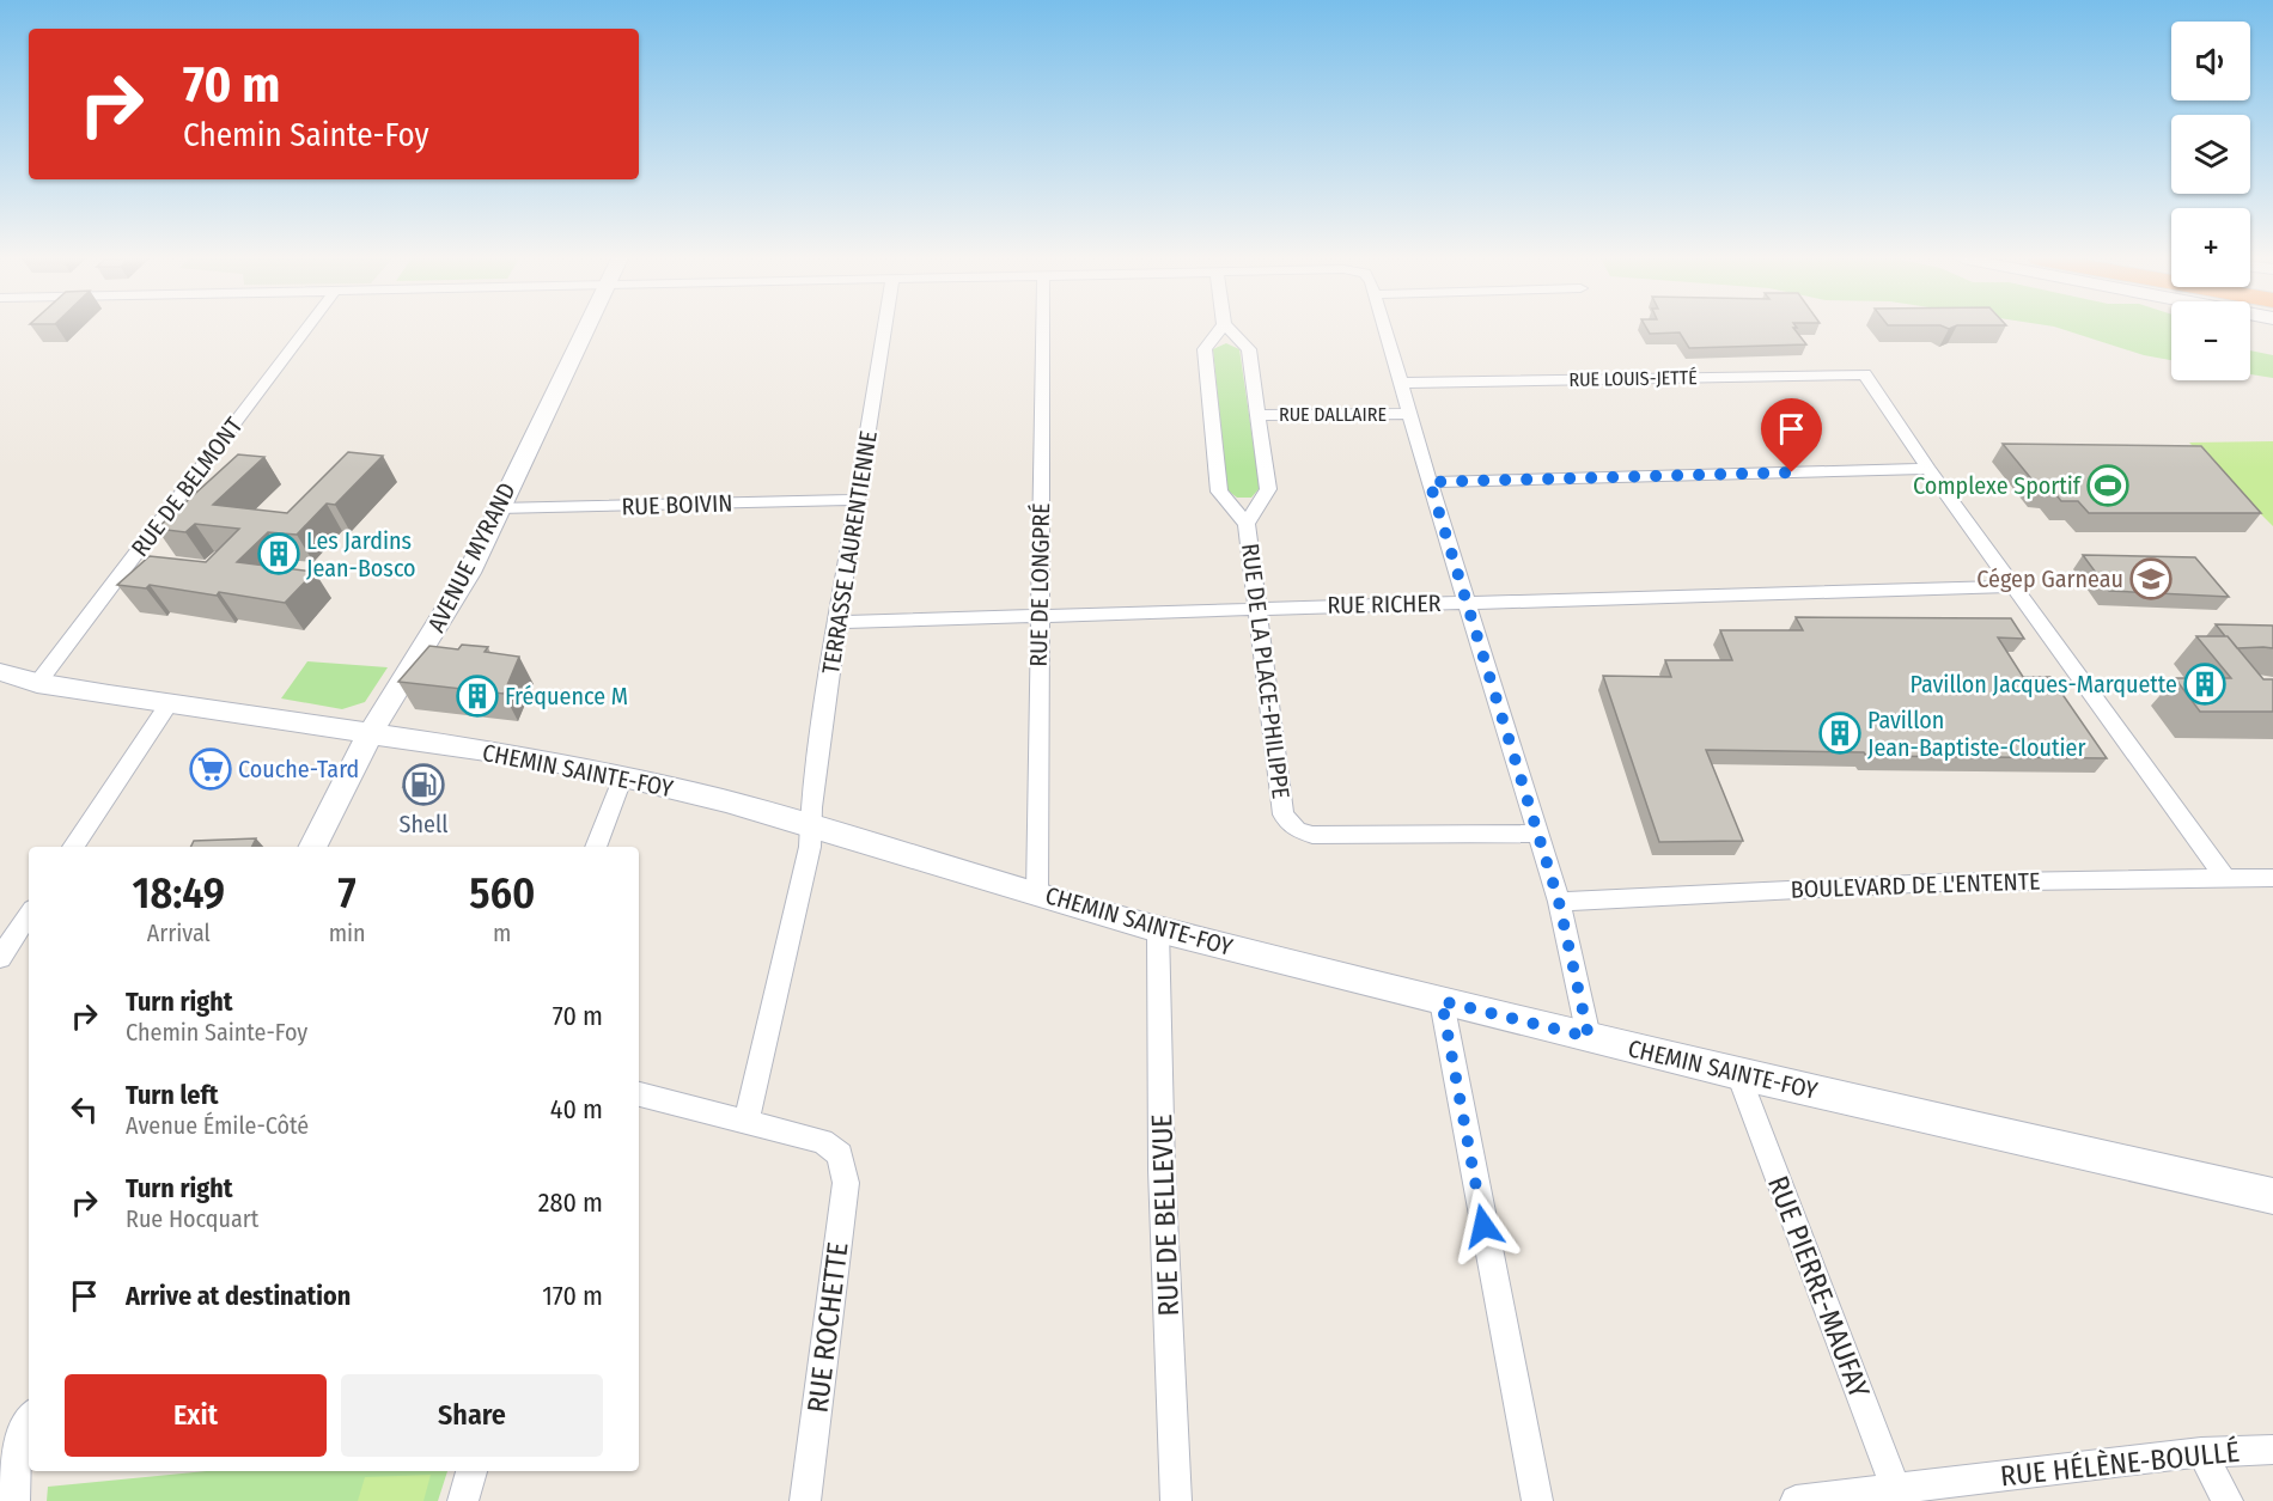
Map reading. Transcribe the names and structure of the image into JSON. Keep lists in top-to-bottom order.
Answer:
{
  "streets": {
    "main road": ["AVENUE MYRAND", "CHEMIN SAINTE-FOY"],
    "street": [
      "RUE LOUIS-JETTÉ",
      "RUE DALLAIRE",
      "RUE DE BELMONT",
      "RUE BOIVIN",
      "TERRASSE LAURENTIENNE",
      "RUE DE LONGPRÉ",
      "RUE RICHER",
      "RUE DE LA PLACE-PHILIPPE",
      "BOULEVARD DE L'ENTENTE",
      "RUE DE BELLEVUE",
      "RUE PIERRE-MAUFAY",
      "RUE ROCHETTE",
      "RUE HÉLÈNE-BOULLÉ"
    ]
  },
  "crossings": [
    ["RUE DALLAIRE", "RUE DE LA PLACE-PHILIPPE"],
    ["RUE DE BELMONT", "CHEMIN SAINTE-FOY"],
    ["RUE BOIVIN", "TERRASSE LAURENTIENNE"],
    ["RUE BOIVIN", "AVENUE MYRAND"],
    ["TERRASSE LAURENTIENNE", "RUE RICHER"],
    ["TERRASSE LAURENTIENNE", "CHEMIN SAINTE-FOY"],
    ["AVENUE MYRAND", "CHEMIN SAINTE-FOY"],
    ["RUE DE LONGPRÉ", "RUE RICHER"],
    ["RUE DE LONGPRÉ", "CHEMIN SAINTE-FOY"],
    ["RUE RICHER", "RUE DE LA PLACE-PHILIPPE"],
    ["CHEMIN SAINTE-FOY", "RUE DE BELLEVUE"],
    ["CHEMIN SAINTE-FOY", "RUE PIERRE-MAUFAY"],
    ["RUE PIERRE-MAUFAY", "RUE HÉLÈNE-BOULLÉ"]
  ],
  "places": {
    "sports": ["Complexe Sportif"],
    "building": [
      "Les Jardins Jean-Bosco",
      "Pavillon Jacques-Marquette",
      "Fréquence M",
      "Pavillon Jean-Baptiste-Cloutier"
    ],
    "school or university": ["Cégep Garneau"],
    "supermarket": ["Couche-Tard"],
    "fuel station": ["Shell"]
  },
  "page": {
    "map_buttons": ["+", "−"],
    "turn": ["70 m", "Chemin Sainte-Foy"],
    "eta": [
      "18:49",
      "Arrival",
      "7",
      "min",
      "560",
      "m"
    ],
    "list": [
      {
        "name": "Turn right",
        "note": "Chemin Sainte-Foy",
        "value": "70 m"
      },
      {
        "name": "Turn left",
        "note": "Avenue Émile-Côté",
        "value": "40 m"
      },
      {
        "name": "Turn right",
        "note": "Rue Hocquart",
        "value": "280 m"
      },
      {
        "name": "Arrive at destination",
        "value": "170 m"
      }
    ],
    "buttons": ["Exit", "Share"]
  }
}
